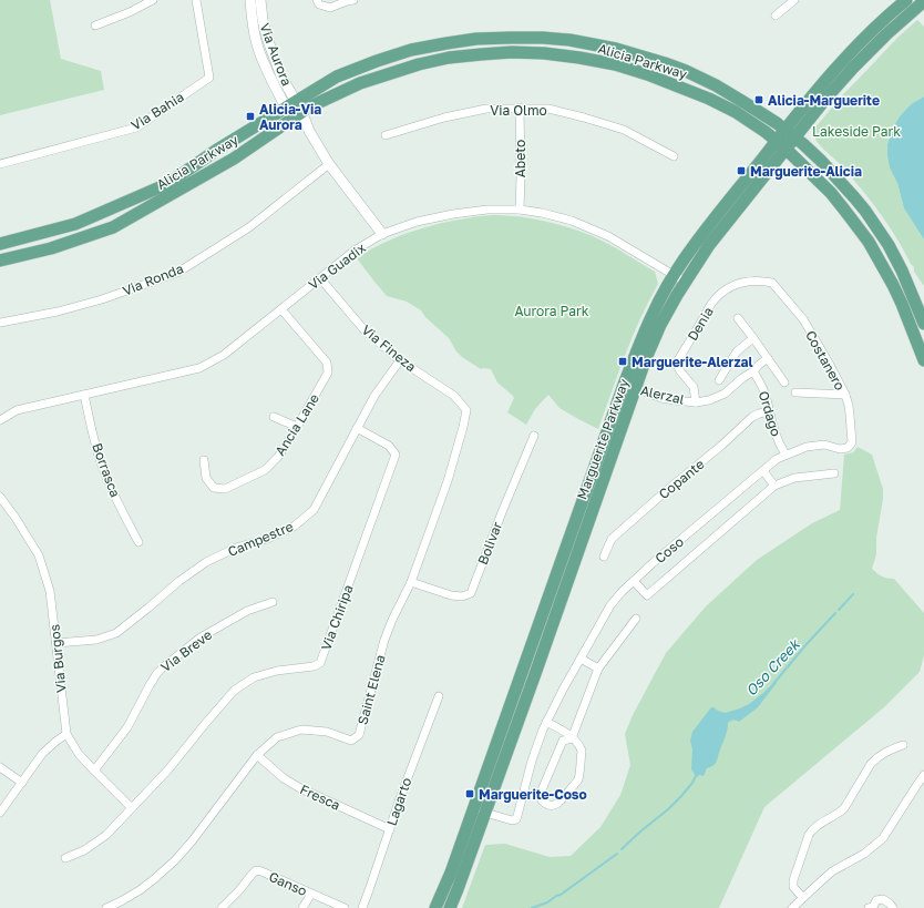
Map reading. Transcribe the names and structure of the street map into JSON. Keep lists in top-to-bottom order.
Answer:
{
  "streets": {
    "main road": ["Alicia Parkway", "Marguerite Parkway"],
    "street": [
      "Via Aurora",
      "Via Olmo",
      "Via Bahia",
      "Abeto",
      "Via Guadix",
      "Via Ronda",
      "Denia",
      "Via Fineza",
      "Costanero",
      "Alerzal",
      "Ordago",
      "Ancia Lane",
      "Borrasca",
      "Copante",
      "Campestre",
      "Bolivar",
      "Coso",
      "Via Chiripa",
      "Via Breve",
      "Via Burgos",
      "Saint Elena",
      "Fresca",
      "Lagarto",
      "Ganso"
    ]
  },
  "crossings": [
    ["Via Aurora", "Alicia Parkway"],
    ["Via Aurora", "Via Guadix"],
    ["Via Aurora", "Via Ronda"],
    ["Alicia Parkway", "Marguerite Parkway"],
    ["Via Olmo", "Abeto"],
    ["Abeto", "Via Guadix"],
    ["Via Guadix", "Via Fineza"],
    ["Via Guadix", "Ancia Lane"],
    ["Via Guadix", "Marguerite Parkway"],
    ["Via Guadix", "Borrasca"],
    ["Denia", "Costanero"],
    ["Denia", "Alerzal"],
    ["Via Fineza", "Campestre"],
    ["Via Fineza", "Saint Elena"],
    ["Costanero", "Coso"],
    ["Alerzal", "Ordago"],
    ["Alerzal", "Marguerite Parkway"],
    ["Ordago", "Copante"],
    ["Ordago", "Coso"],
    ["Marguerite Parkway", "Coso"],
    ["Campestre", "Via Chiripa"],
    ["Campestre", "Via Burgos"],
    ["Bolivar", "Saint Elena"],
    ["Via Chiripa", "Via Burgos"],
    ["Via Breve", "Via Burgos"],
    ["Saint Elena", "Fresca"],
    ["Fresca", "Lagarto"]
  ],
  "water": ["Oso Creek"],
  "parks": ["Lakeside Park", "Aurora Park"],
  "places": {
    "transit": [
      "Alicia-Marguerite",
      "Alicia-Via Aurora",
      "Marguerite-Alicia",
      "Marguerite-Alerzal",
      "Marguerite-Coso"
    ]
  }
}
